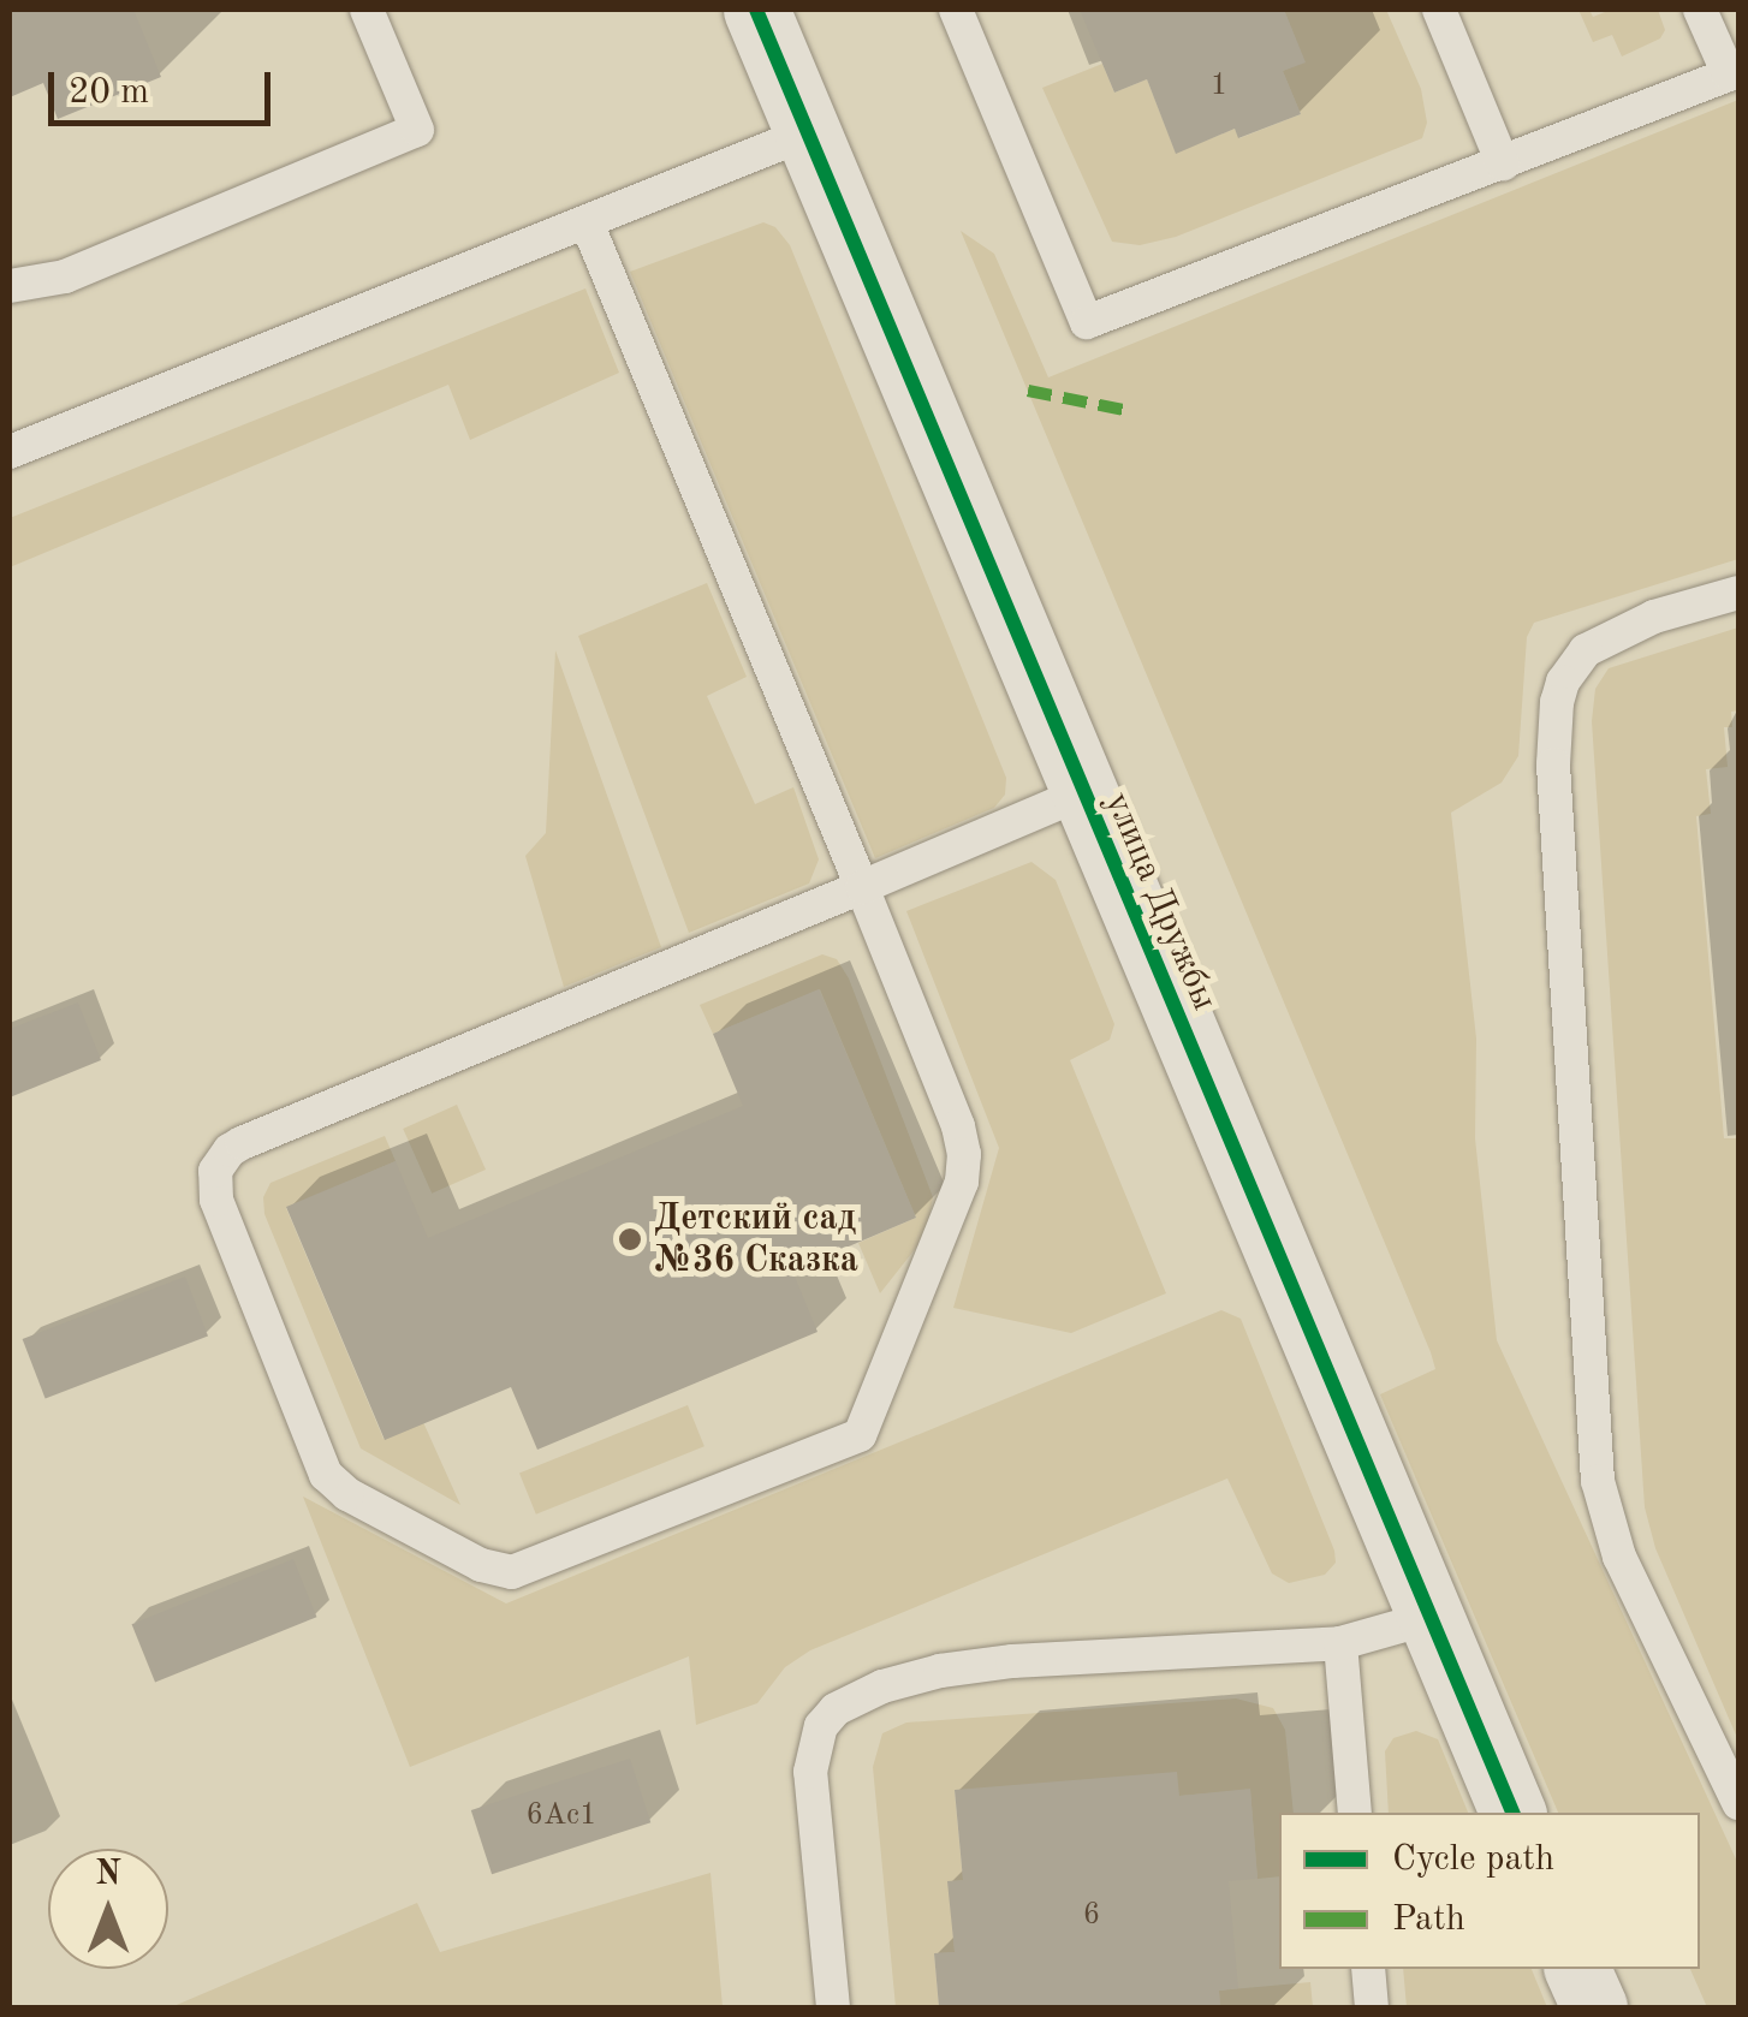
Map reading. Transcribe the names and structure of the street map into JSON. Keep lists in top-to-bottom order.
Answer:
{
  "streets": {
    "street": ["улица Дружбы"]
  },
  "places": ["Детский сад №36 Сказка"],
  "house_numbers": ["1", "6Ас1", "6"],
  "legend": ["Cycle path", "Path"],
  "scale_bar": "20 m",
  "north": "top"
}
